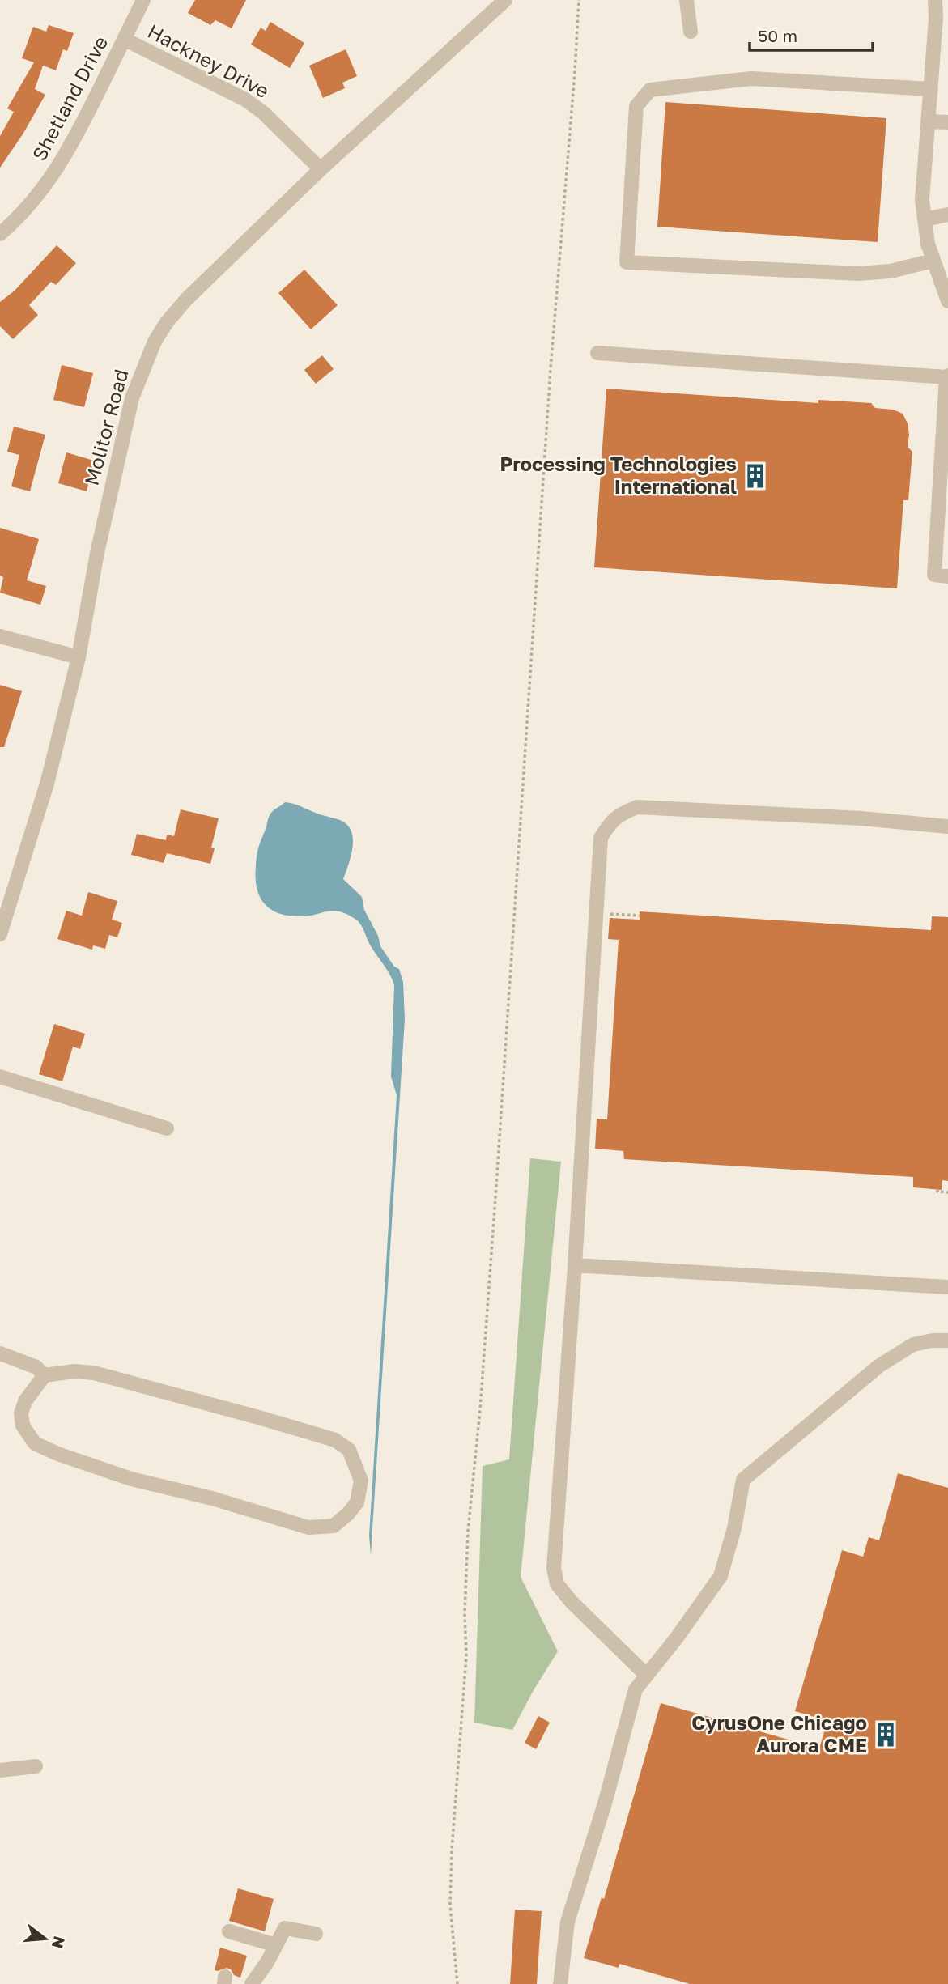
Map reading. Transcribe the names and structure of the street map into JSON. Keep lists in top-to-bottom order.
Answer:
{
  "streets": {
    "street": ["Hackney Drive", "Shetland Drive", "Molitor Road"]
  },
  "crossings": [
    ["Hackney Drive", "Shetland Drive"],
    ["Hackney Drive", "Molitor Road"]
  ],
  "places": {
    "building": ["Processing Technologies International", "CyrusOne Chicago Aurora CME"]
  },
  "scale_bar": "50 m",
  "north": "right"
}
